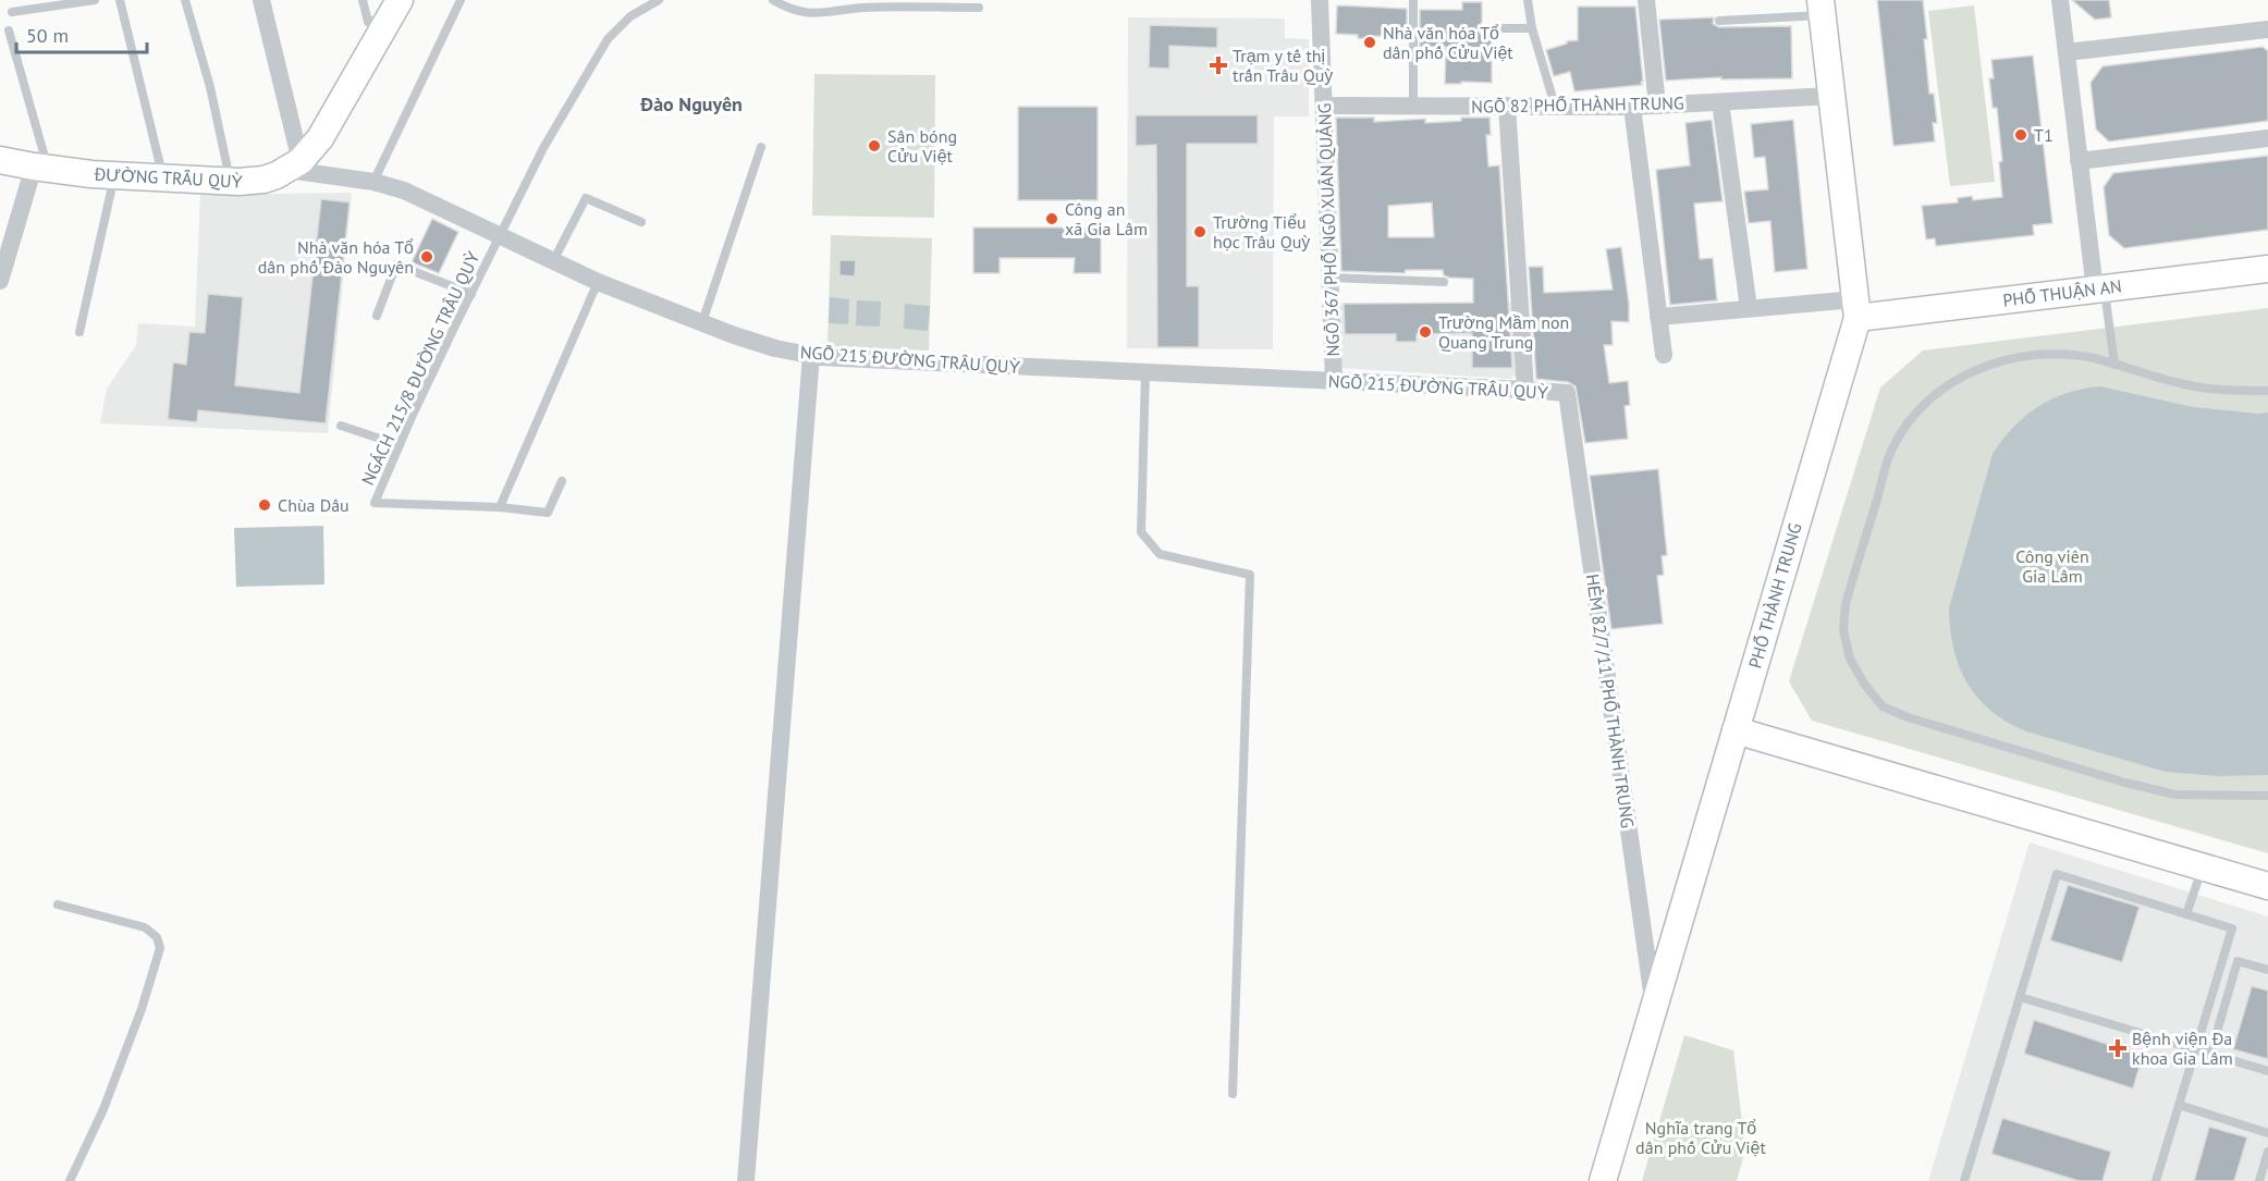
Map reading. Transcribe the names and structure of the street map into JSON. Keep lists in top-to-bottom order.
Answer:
{
  "streets": {
    "street": [
      "NGÕ 82 PHỐ THÀNH TRUNG",
      "ĐƯỜNG TRÂU QUỲ",
      "NGÕ 367 PHỐ NGÔ XUÂN QUẢNG",
      "PHỐ THUẬN AN",
      "NGÕ 215 ĐƯỜNG TRÂU QUỲ",
      "PHỐ THÀNH TRUNG",
      "HẺM 82/7/11 PHỐ THÀNH TRUNG"
    ],
    "lane": ["NGÁCH 215/8 ĐƯỜNG TRÂU QUỲ"]
  },
  "crossings": [
    ["NGÕ 82 PHỐ THÀNH TRUNG", "NGÕ 367 PHỐ NGÔ XUÂN QUẢNG"],
    ["NGÕ 82 PHỐ THÀNH TRUNG", "PHỐ THÀNH TRUNG"],
    ["ĐƯỜNG TRÂU QUỲ", "NGÕ 215 ĐƯỜNG TRÂU QUỲ"],
    ["NGÕ 367 PHỐ NGÔ XUÂN QUẢNG", "NGÕ 215 ĐƯỜNG TRÂU QUỲ"],
    ["PHỐ THUẬN AN", "PHỐ THÀNH TRUNG"],
    ["NGÕ 215 ĐƯỜNG TRÂU QUỲ", "NGÁCH 215/8 ĐƯỜNG TRÂU QUỲ"],
    ["NGÕ 215 ĐƯỜNG TRÂU QUỲ", "HẺM 82/7/11 PHỐ THÀNH TRUNG"],
    ["PHỐ THÀNH TRUNG", "HẺM 82/7/11 PHỐ THÀNH TRUNG"]
  ],
  "districts": ["Đào Nguyên"],
  "parks": ["Công viên Gia Lâm", "Nghĩa trang Tổ dân phố Cửu Việt"],
  "places": {
    "other": [
      "Nhà văn hóa Tổ dân phố Cửu Việt",
      "T1",
      "Sân bóng Cửu Việt",
      "Công an xã Gia Lâm",
      "Trường Tiểu học Trâu Quỳ",
      "Nhà văn hóa Tổ dân phố Đào Nguyên",
      "Trường Mầm non Quang Trung",
      "Chùa Dâu"
    ],
    "health": ["Trạm y tế thị trấn Trâu Quỳ", "Bệnh viện Đa khoa Gia Lâm"]
  },
  "scale_bar": "50 m"
}
